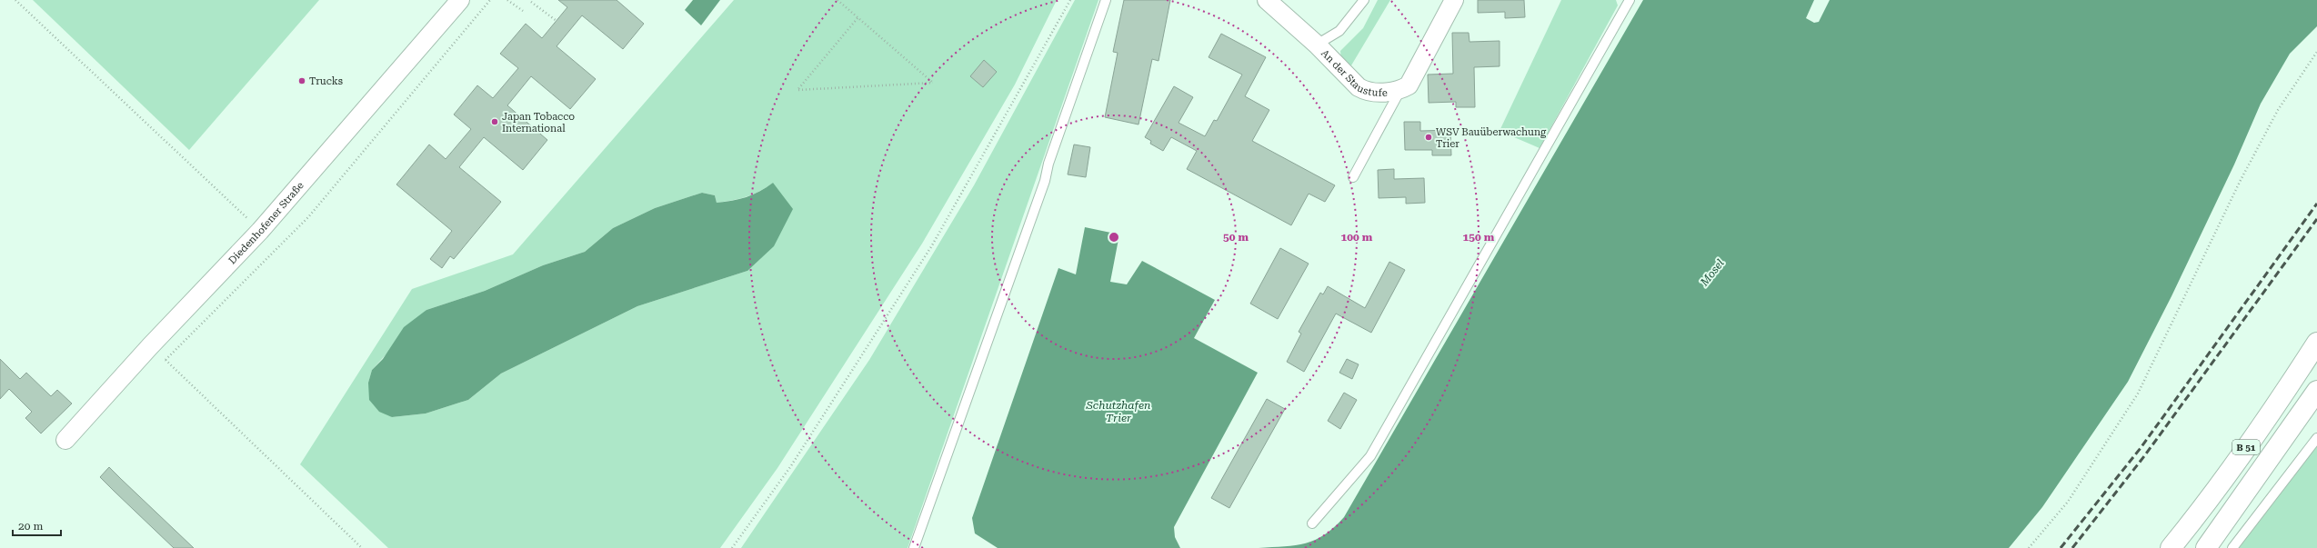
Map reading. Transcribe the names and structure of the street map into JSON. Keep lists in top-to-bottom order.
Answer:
{
  "streets": {
    "main road": ["B 51"],
    "street": ["An der Staustufe", "Diedenhofener Straße"]
  },
  "water": ["Mosel", "Schutzhafen Trier"],
  "places": ["Trucks", "Japan Tobacco International", "WSV Bauüberwachung Trier"],
  "scale_bar": "20 m",
  "rings": ["50 m", "100 m", "150 m"]
}
